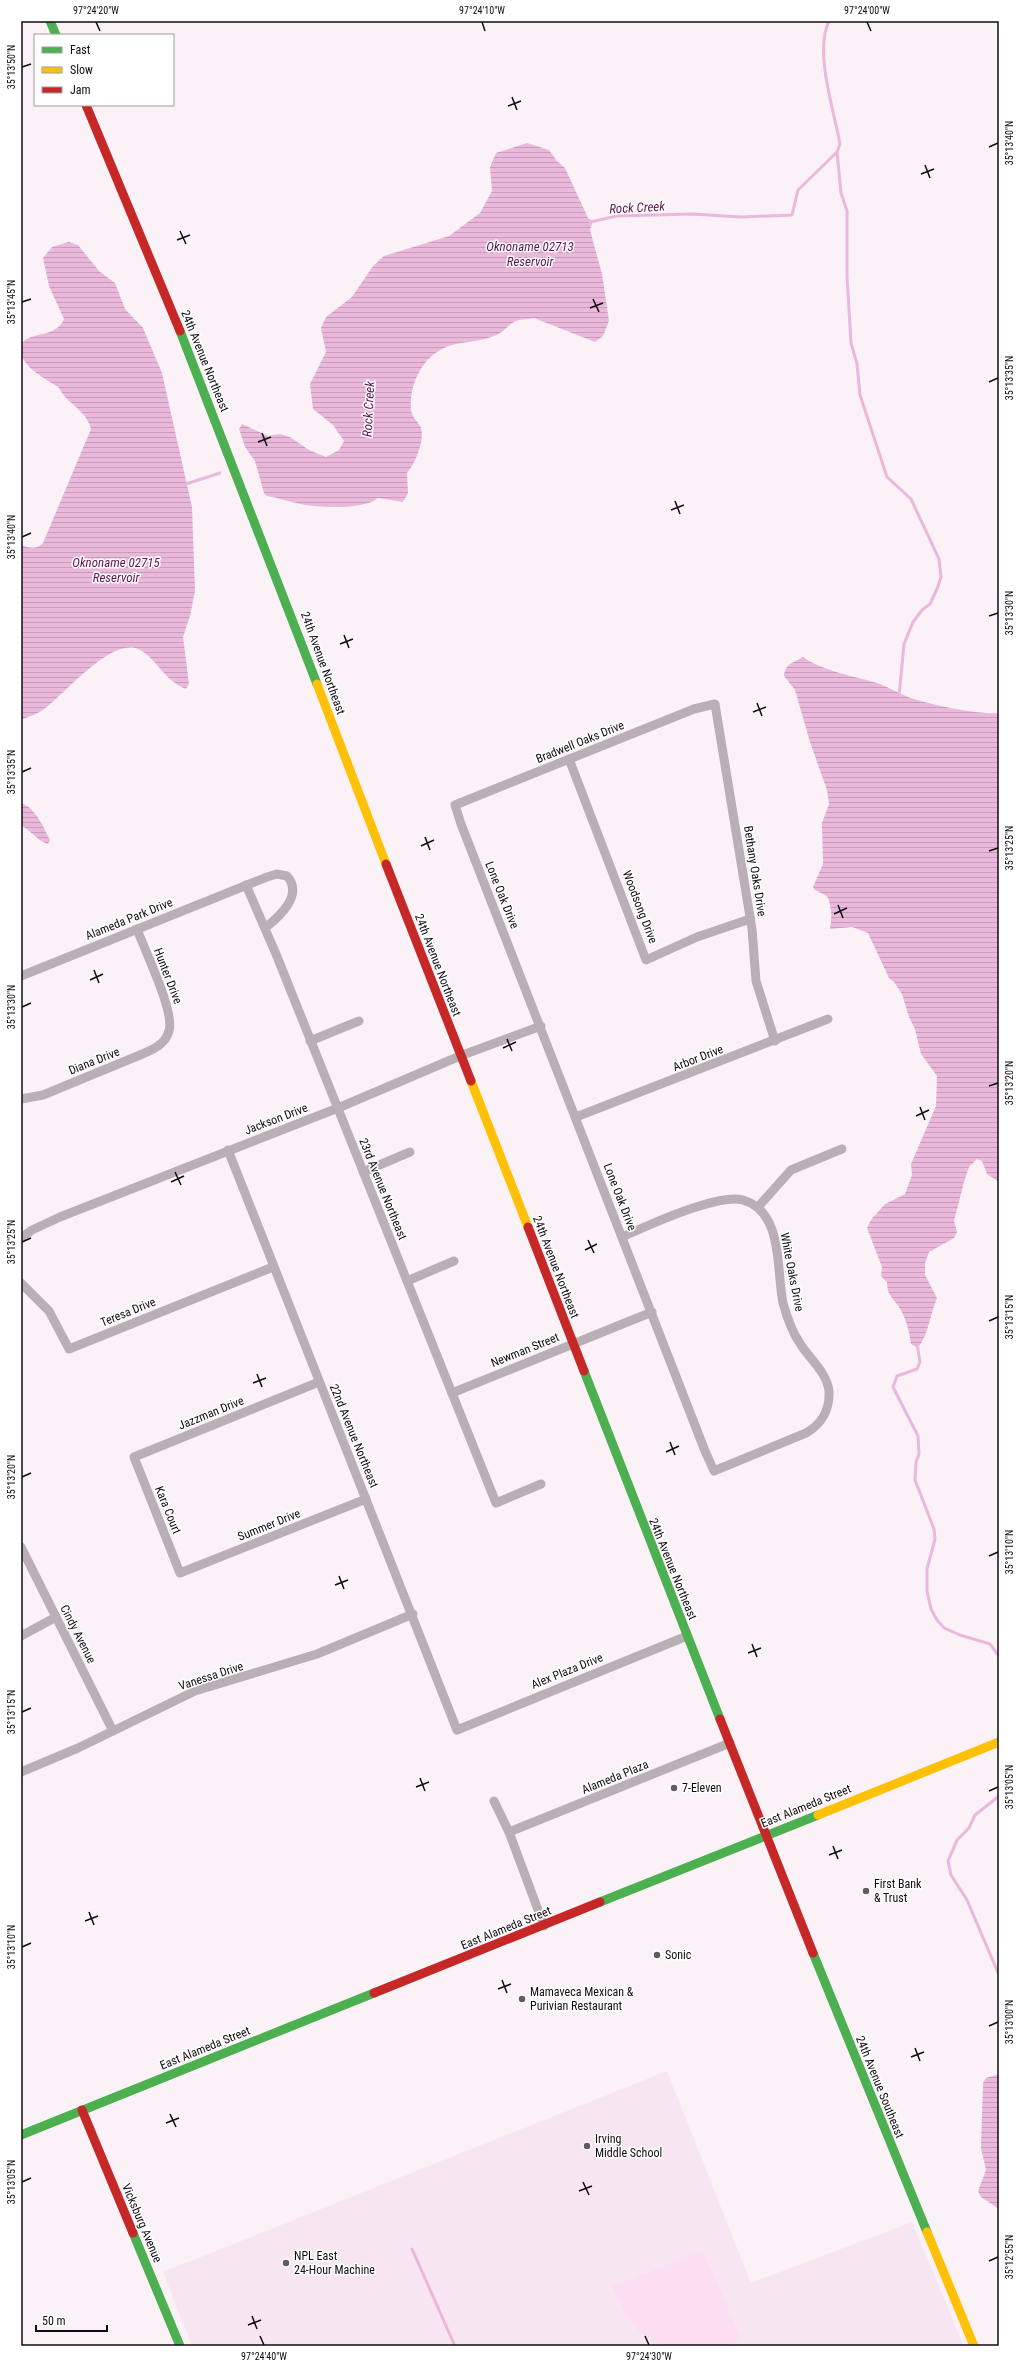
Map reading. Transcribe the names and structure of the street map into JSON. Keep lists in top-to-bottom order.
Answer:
{
  "streets": {
    "street": [
      "24th Avenue Northeast",
      "Bradwell Oaks Drive",
      "Bethany Oaks Drive",
      "Lone Oak Drive",
      "Woodsong Drive",
      "Alameda Park Drive",
      "Hunter Drive",
      "Arbor Drive",
      "Diana Drive",
      "Jackson Drive",
      "23rd Avenue Northeast",
      "White Oaks Drive",
      "Teresa Drive",
      "Newman Street",
      "Jazzman Drive",
      "22nd Avenue Northeast",
      "Kara Court",
      "Summer Drive",
      "Cindy Avenue",
      "Alex Plaza Drive",
      "Vanessa Drive",
      "Alameda Plaza",
      "East Alameda Street",
      "24th Avenue Southeast",
      "Vicksburg Avenue"
    ]
  },
  "crossings": [
    ["24th Avenue Northeast", "Jackson Drive"],
    ["24th Avenue Northeast", "Newman Street"],
    ["24th Avenue Northeast", "Alex Plaza Drive"],
    ["24th Avenue Northeast", "Alameda Plaza"],
    ["24th Avenue Northeast", "East Alameda Street"],
    ["24th Avenue Northeast", "24th Avenue Southeast"],
    ["Bradwell Oaks Drive", "Bethany Oaks Drive"],
    ["Bradwell Oaks Drive", "Lone Oak Drive"],
    ["Bradwell Oaks Drive", "Woodsong Drive"],
    ["Bethany Oaks Drive", "Woodsong Drive"],
    ["Bethany Oaks Drive", "Arbor Drive"],
    ["Lone Oak Drive", "Arbor Drive"],
    ["Lone Oak Drive", "Jackson Drive"],
    ["Lone Oak Drive", "White Oaks Drive"],
    ["Lone Oak Drive", "Newman Street"],
    ["Alameda Park Drive", "Hunter Drive"],
    ["Alameda Park Drive", "23rd Avenue Northeast"],
    ["Hunter Drive", "Diana Drive"],
    ["Jackson Drive", "23rd Avenue Northeast"],
    ["Jackson Drive", "22nd Avenue Northeast"],
    ["23rd Avenue Northeast", "Newman Street"],
    ["Teresa Drive", "22nd Avenue Northeast"],
    ["Jazzman Drive", "22nd Avenue Northeast"],
    ["Jazzman Drive", "Kara Court"],
    ["22nd Avenue Northeast", "Summer Drive"],
    ["22nd Avenue Northeast", "Alex Plaza Drive"],
    ["22nd Avenue Northeast", "Vanessa Drive"],
    ["Kara Court", "Summer Drive"],
    ["Cindy Avenue", "Vanessa Drive"],
    ["East Alameda Street", "24th Avenue Southeast"],
    ["East Alameda Street", "Vicksburg Avenue"]
  ],
  "water": ["Rock Creek", "Oknoname 02713 Reservoir", "Oknoname 02715 Reservoir"],
  "places": [
    "7-Eleven",
    "First Bank & Trust",
    "Sonic",
    "Mamaveca Mexican & Purivian Restaurant",
    "Irving Middle School",
    "NPL East 24-Hour Machine"
  ],
  "legend": ["Fast", "Slow", "Jam"],
  "scale_bar": "50 m",
  "coordinates": [
    "97°24'20\"W",
    "97°24'10\"W",
    "97°24'00\"W",
    "35°13'50\"N",
    "35°13'40\"N",
    "35°13'45\"N",
    "35°13'35\"N",
    "35°13'30\"N",
    "35°13'25\"N",
    "35°13'20\"N",
    "35°13'15\"N",
    "35°13'10\"N",
    "35°13'05\"N",
    "35°13'00\"N",
    "35°12'55\"N",
    "97°24'40\"W",
    "97°24'30\"W"
  ]
}
